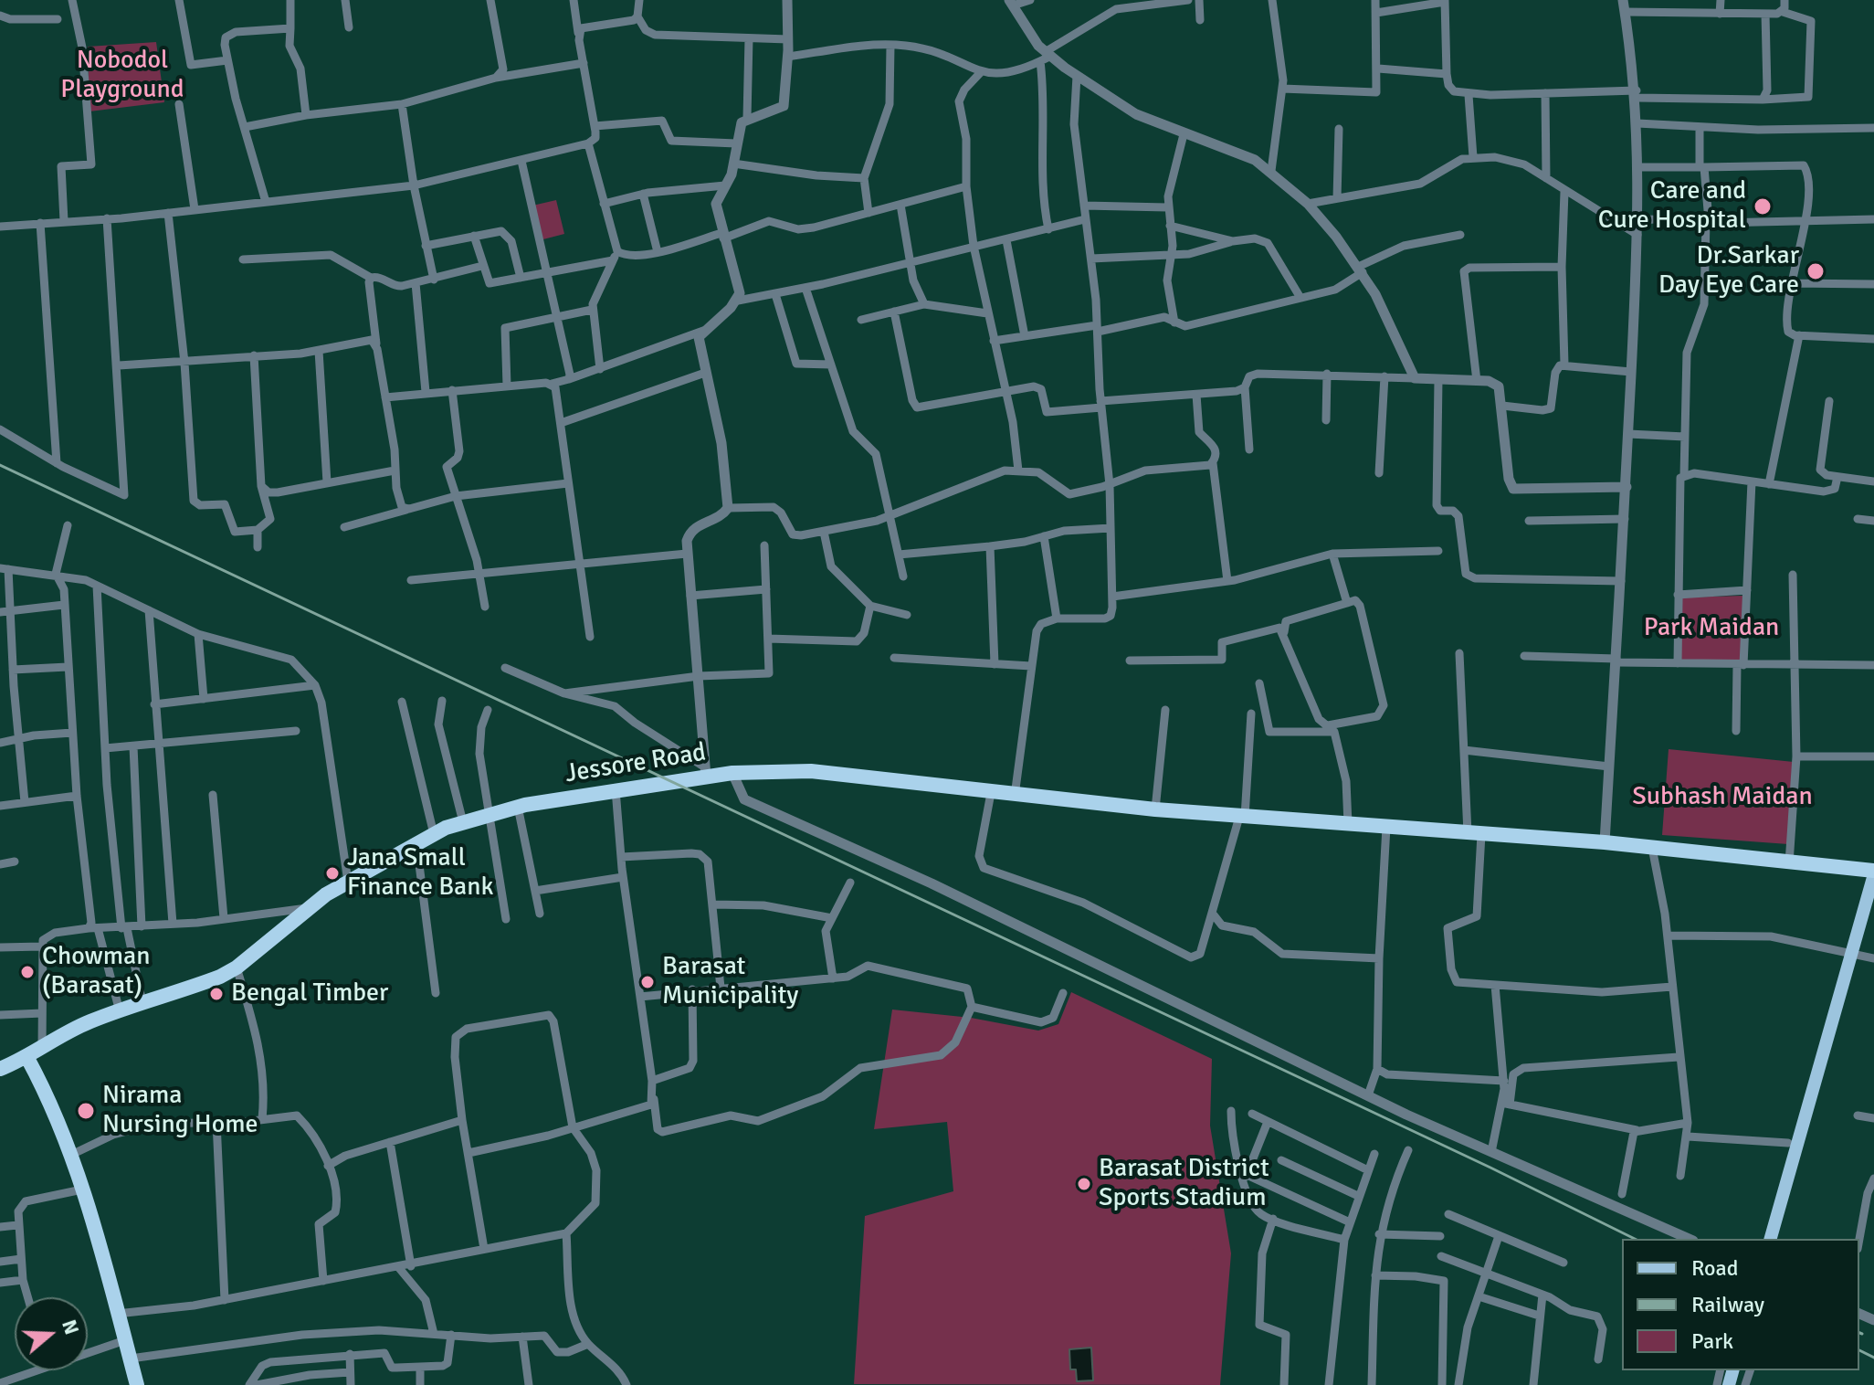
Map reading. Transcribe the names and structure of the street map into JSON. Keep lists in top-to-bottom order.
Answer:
{
  "streets": {
    "highway": ["Jessore Road"]
  },
  "parks": ["Nobodol Playground", "Park Maidan", "Subhash Maidan"],
  "places": [
    "Care and Cure Hospital",
    "Dr.Sarkar Day Eye Care",
    "Jana Small Finance Bank",
    "Chowman (Barasat)",
    "Barasat Municipality",
    "Bengal Timber",
    "Nirama Nursing Home",
    "Barasat District Sports Stadium"
  ],
  "legend": ["Road", "Railway", "Park"],
  "north": "right"
}
